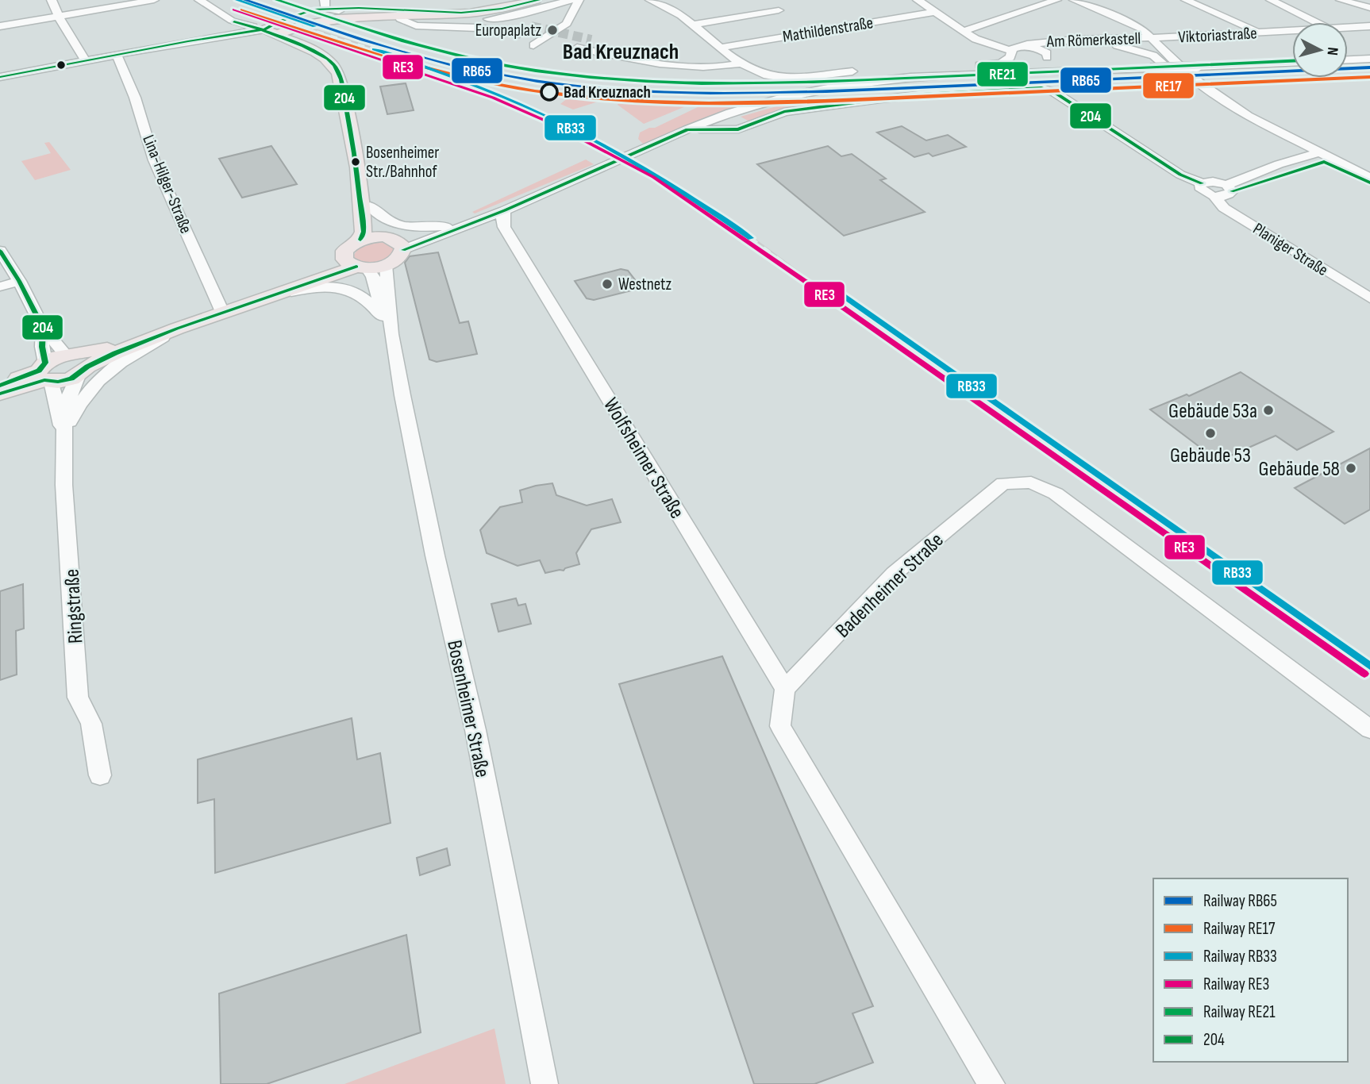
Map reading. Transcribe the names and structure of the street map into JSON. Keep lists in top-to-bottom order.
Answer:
{
  "streets": {
    "street": [
      "Mathildenstraße",
      "Viktoriastraße",
      "Am Römerkastell",
      "Lina-Hilger-Straße",
      "Planiger Straße",
      "Wolfsheimer Straße",
      "Badenheimer Straße",
      "Ringstraße",
      "Bosenheimer Straße"
    ]
  },
  "crossings": [
    ["Viktoriastraße", "Am Römerkastell"],
    ["Wolfsheimer Straße", "Badenheimer Straße"]
  ],
  "districts": ["Bad Kreuznach"],
  "places": [
    "Europaplatz",
    "Bad Kreuznach",
    "Bosenheimer Str./Bahnhof",
    "Westnetz",
    "Gebäude 53a",
    "Gebäude 53",
    "Gebäude 58"
  ],
  "lines": [
    "rail line RB65",
    "rail line RB33",
    "rail line RE21",
    "transit line 204",
    "rail line RE17",
    "rail line RE3"
  ],
  "legend": [
    "Railway RB65",
    "Railway RE17",
    "Railway RB33",
    "Railway RE3",
    "Railway RE21",
    "204"
  ],
  "north": "right"
}
